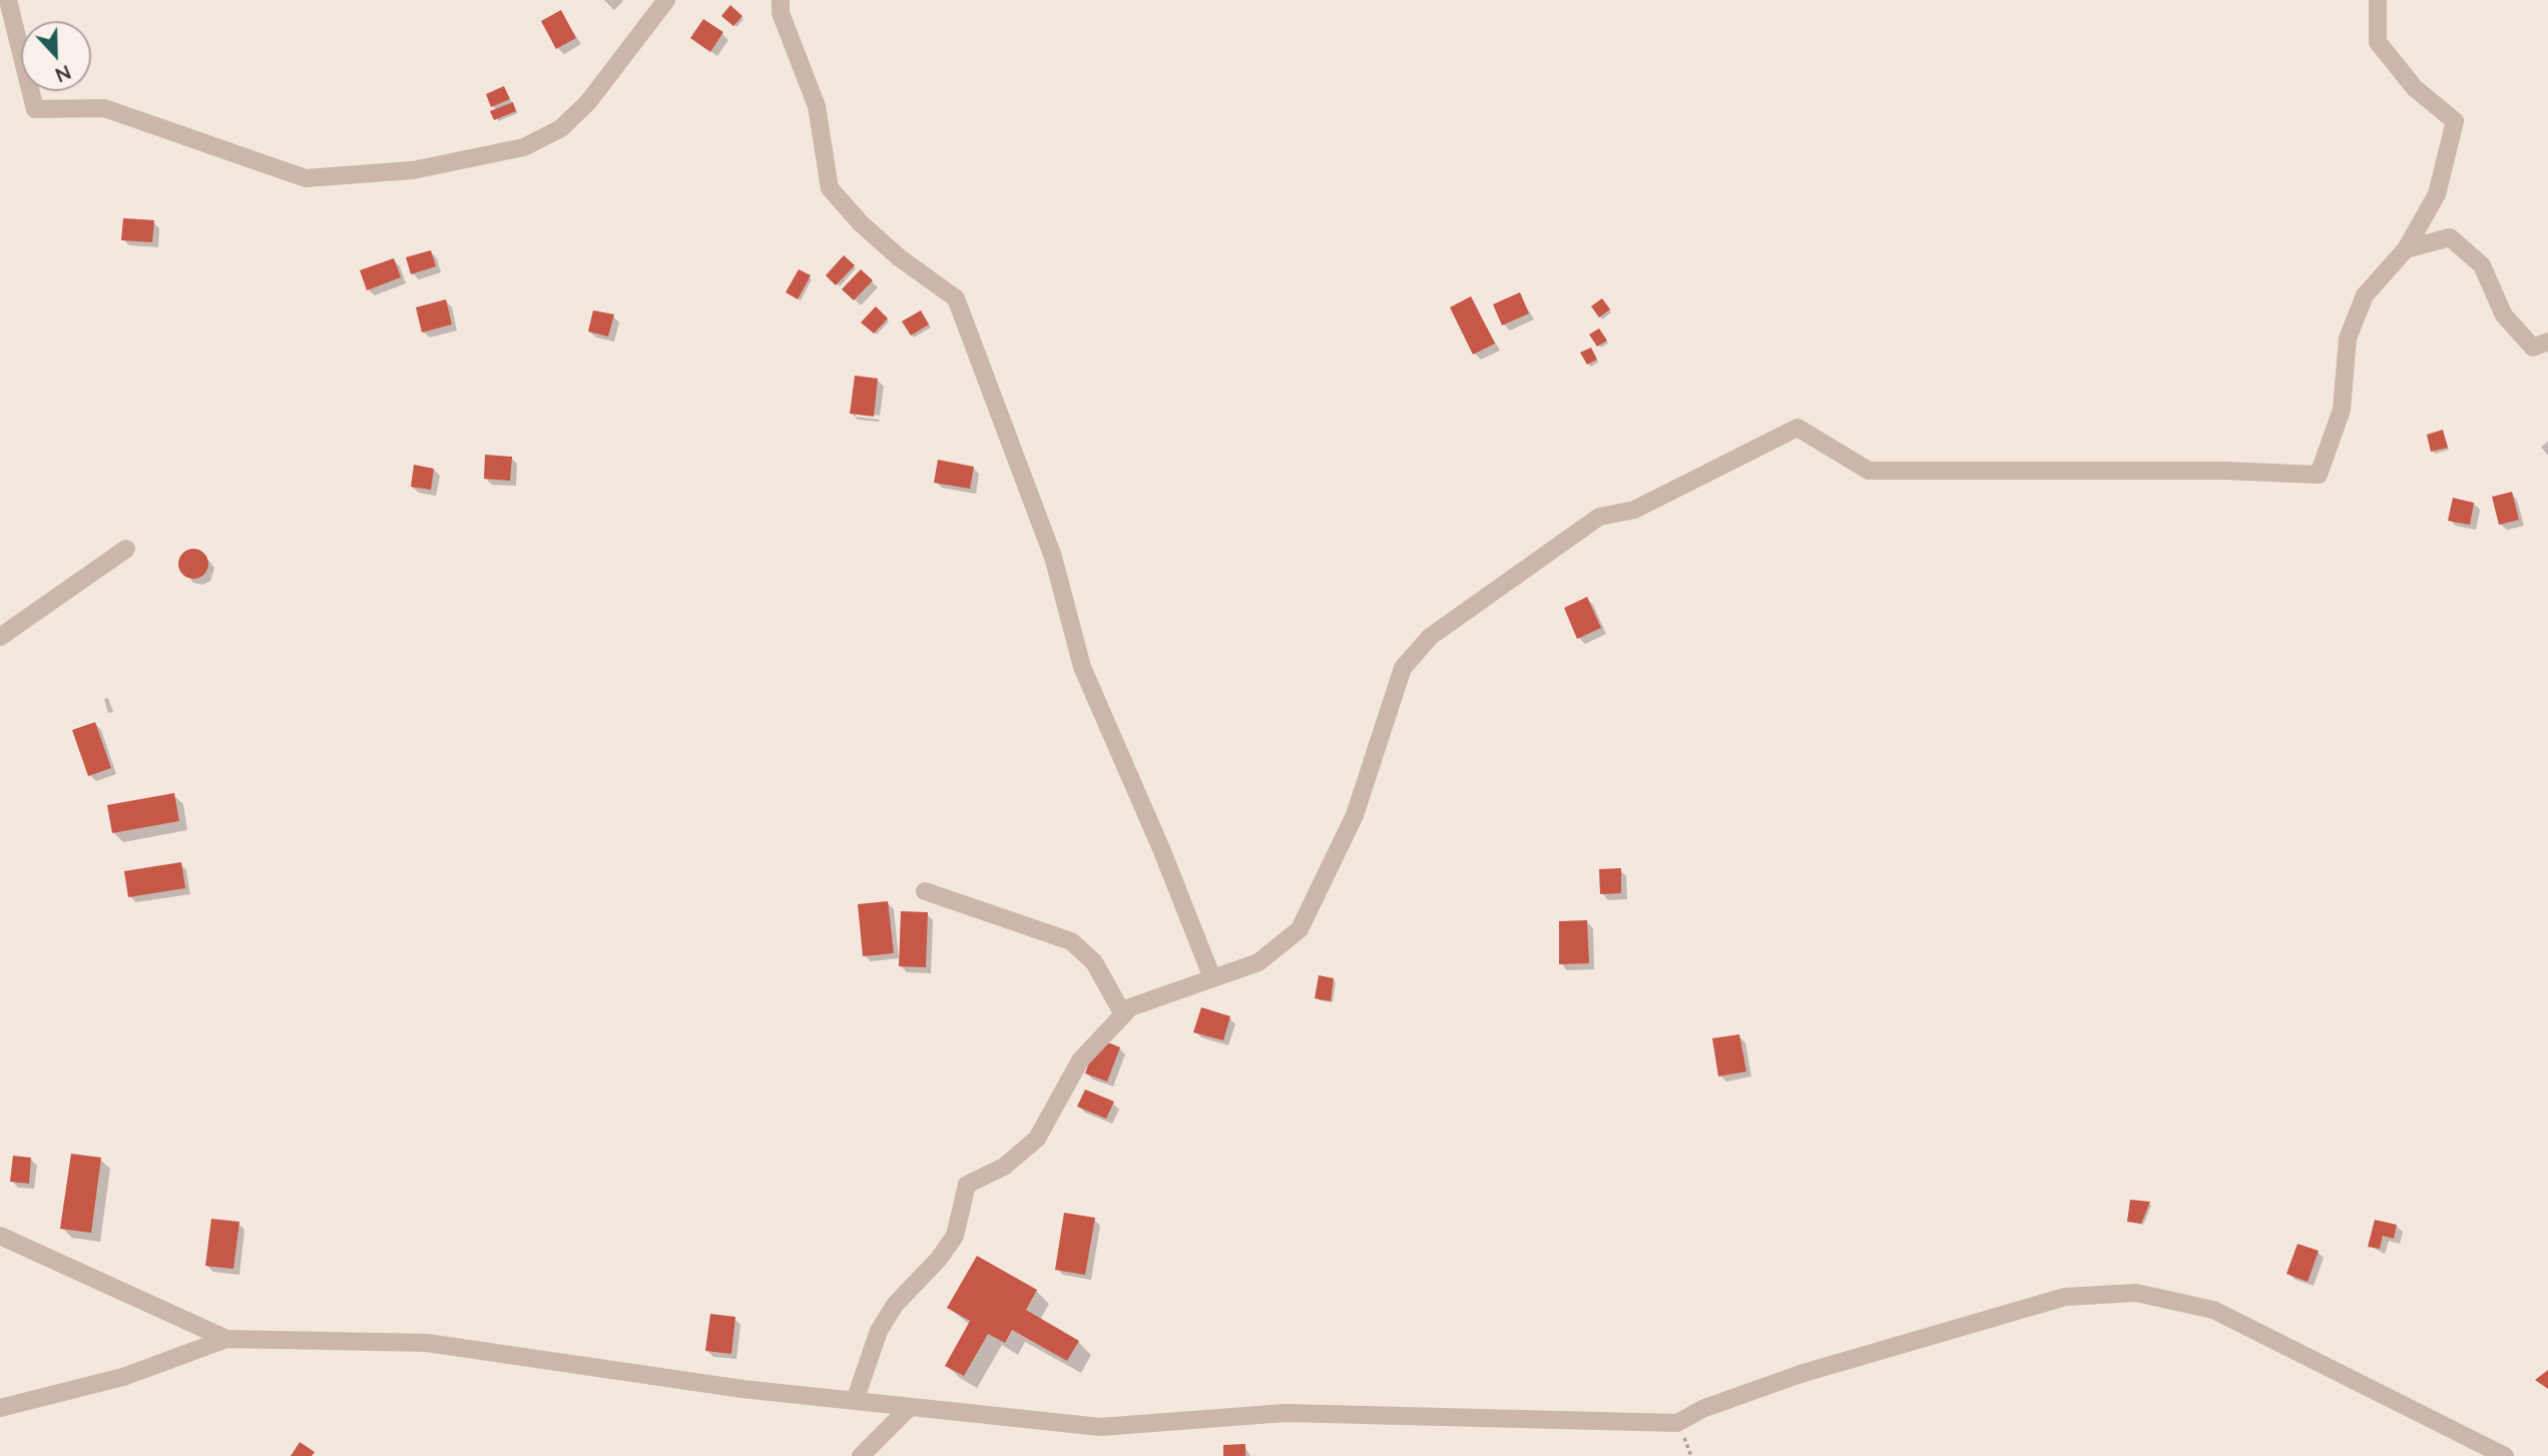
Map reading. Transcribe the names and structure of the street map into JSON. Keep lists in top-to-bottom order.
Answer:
{
  "north": "bottom"
}
